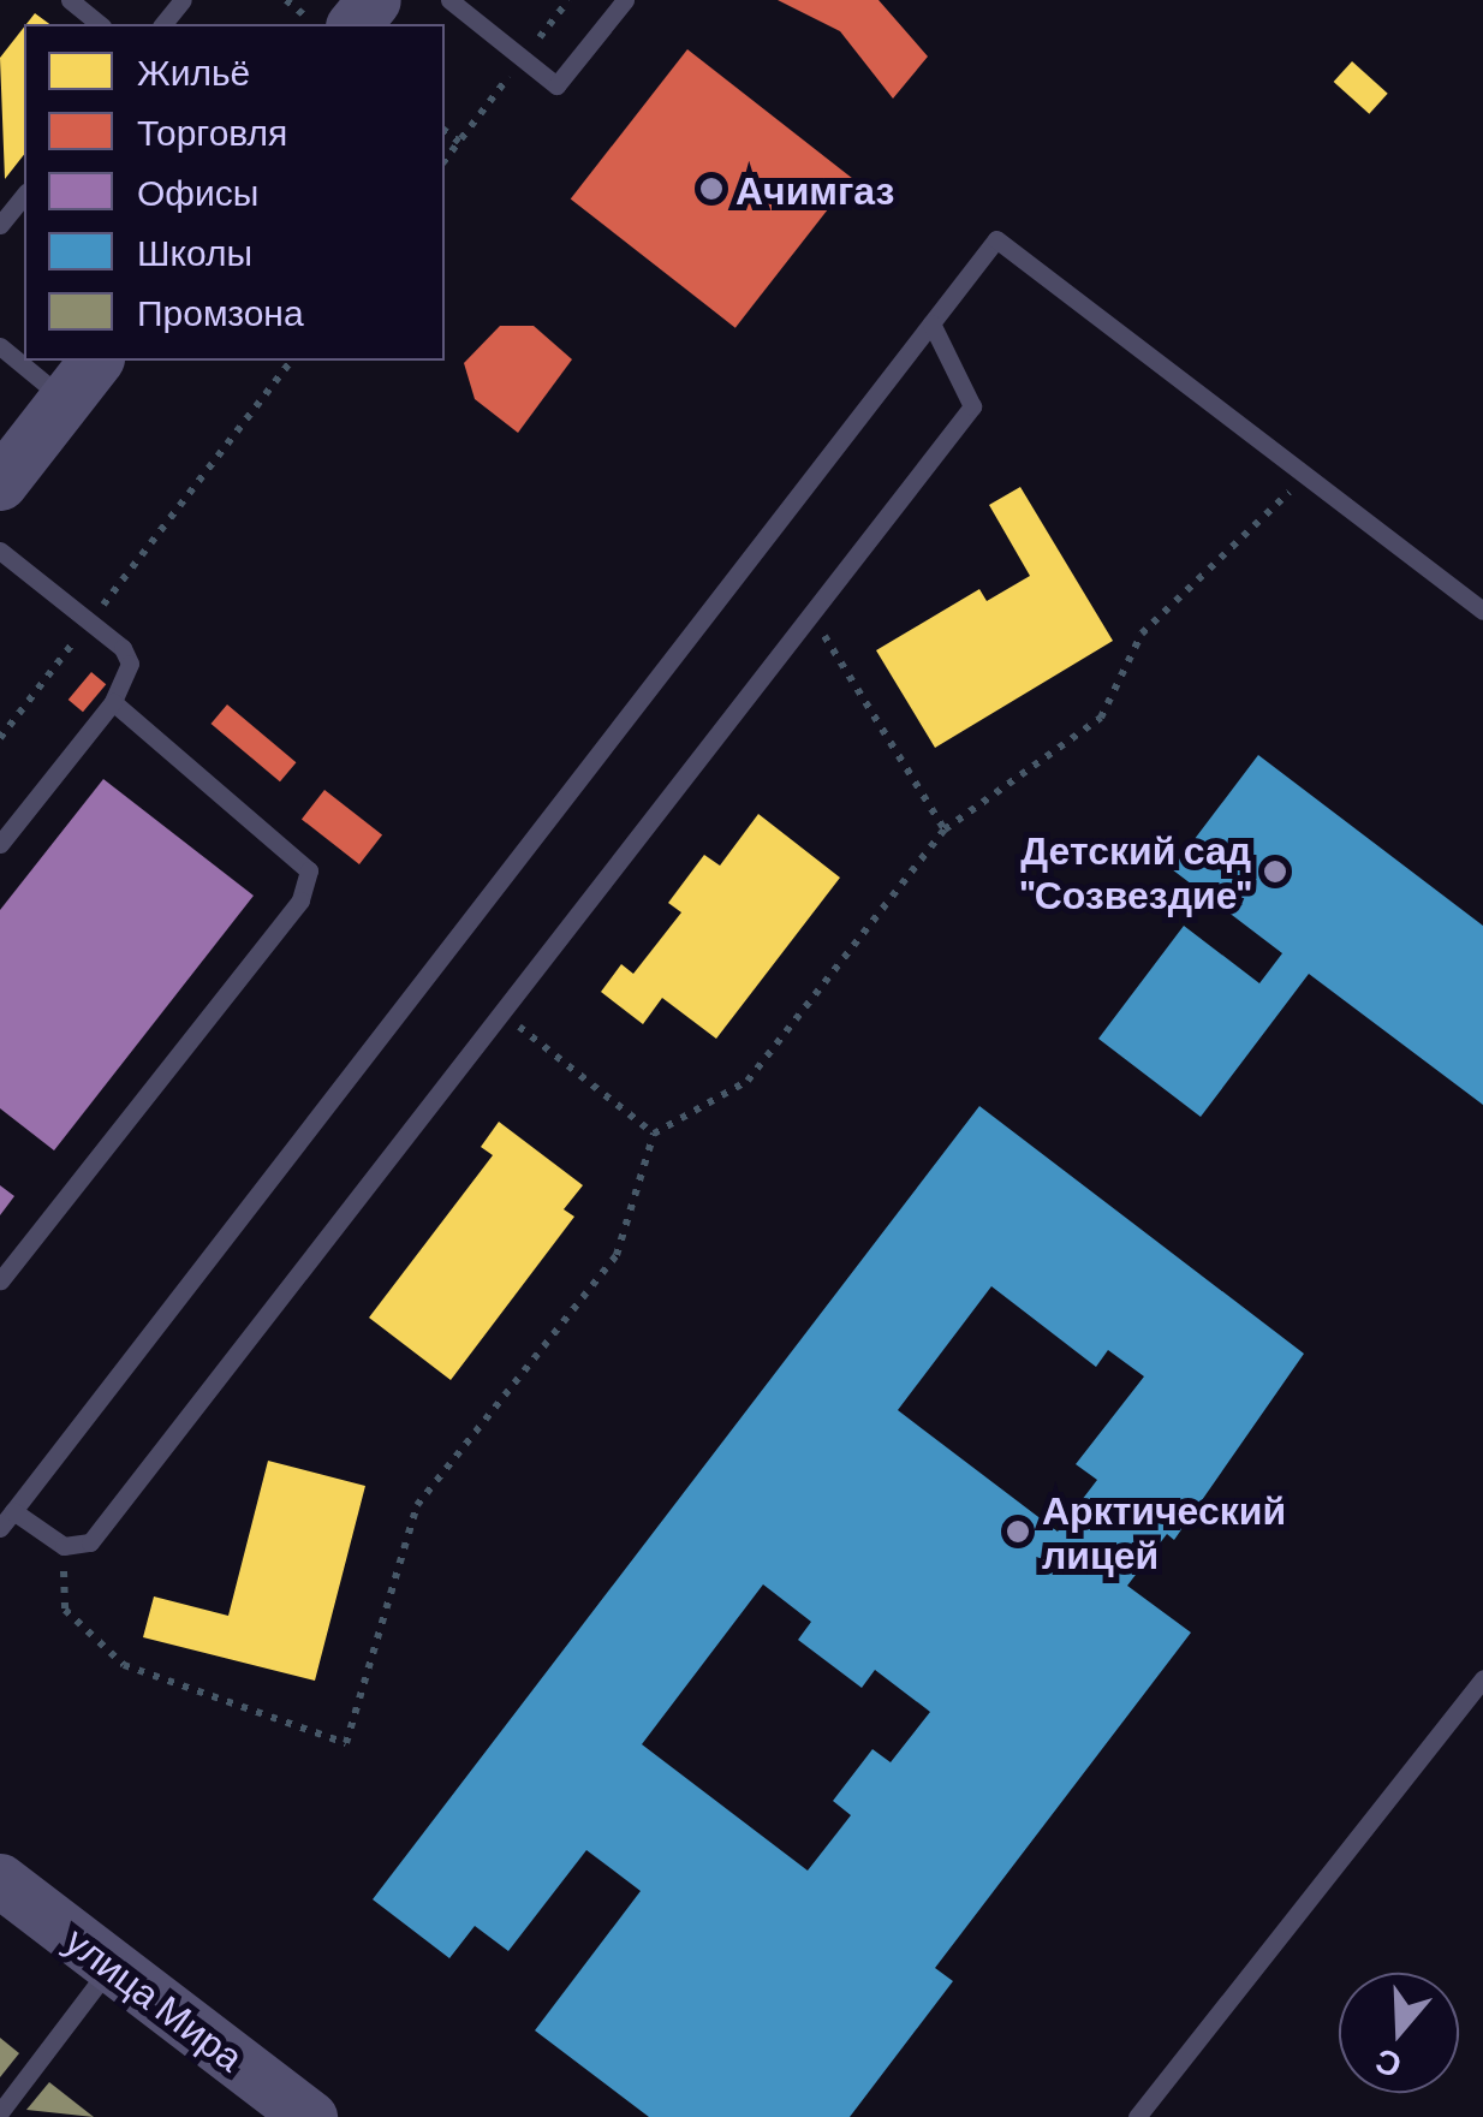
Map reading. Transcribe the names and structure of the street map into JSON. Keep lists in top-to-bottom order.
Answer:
{
  "streets": {
    "main road": ["улица Мира"]
  },
  "places": ["Ачимгаз", "Детский сад \"Созвездие\"", "Арктический лицей"],
  "legend": [
    "Жильё",
    "Торговля",
    "Офисы",
    "Школы",
    "Промзона"
  ],
  "north": "bottom"
}
